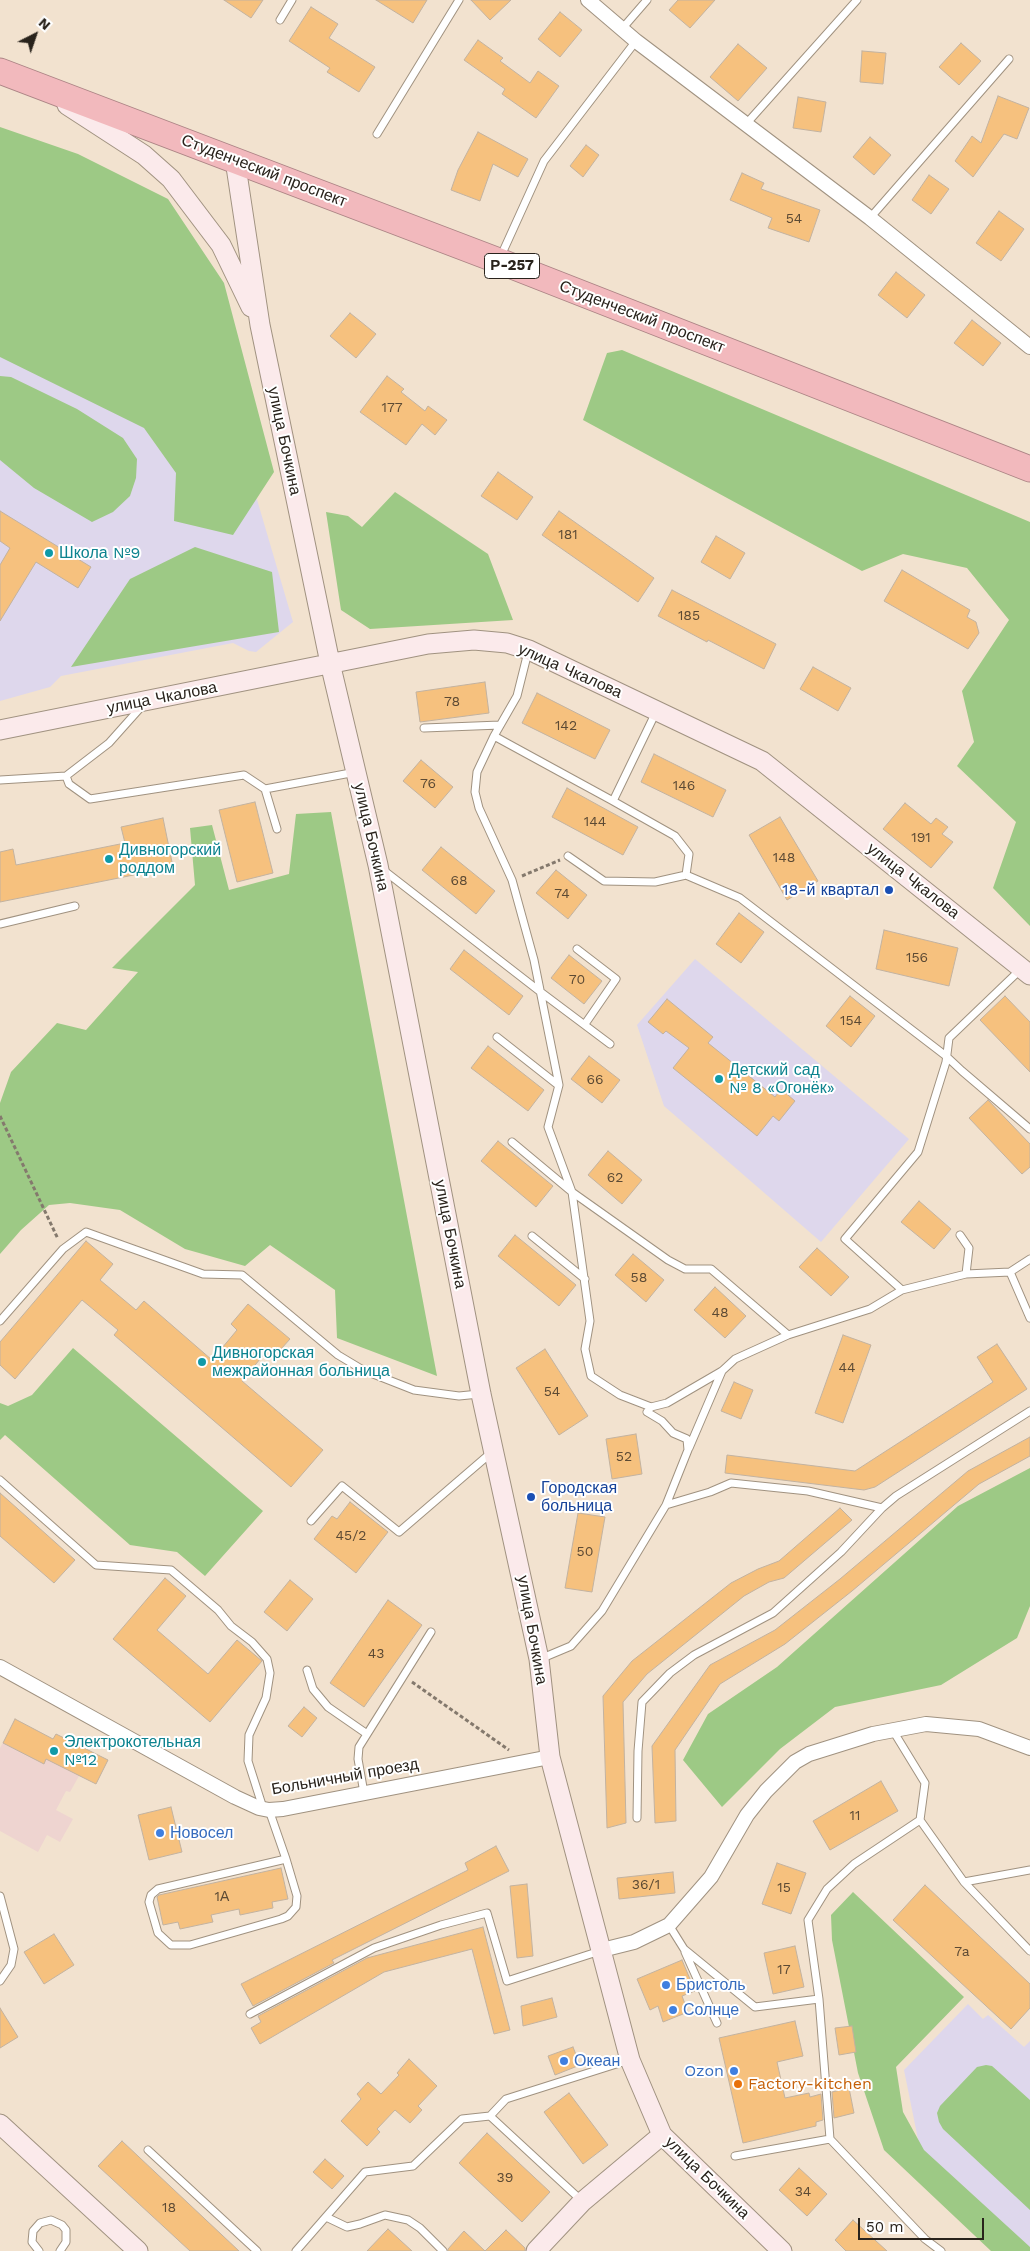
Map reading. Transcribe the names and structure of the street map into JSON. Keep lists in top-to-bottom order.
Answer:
{
  "streets": {
    "highway": ["Студенческий проспект", "Р-257"],
    "main road": ["улица Бочкина", "улица Чкалова"],
    "street": ["Больничный проезд"]
  },
  "crossings": [
    ["Студенческий проспект", "улица Бочкина"],
    ["улица Бочкина", "улица Чкалова"],
    ["улица Бочкина", "Больничный проезд"]
  ],
  "places": [
    "Школа №9",
    "Дивногорский роддом",
    "18-й квартал",
    "Детский сад № 8 «Огонёк»",
    "Дивногорская межрайонная больница",
    "Городская больница",
    "Электрокотельная №12",
    "Новосел",
    "Бристоль",
    "Солнце",
    "Океан",
    "Ozon",
    "Factory-kitchen"
  ],
  "house_numbers": [
    "54",
    "177",
    "181",
    "185",
    "78",
    "142",
    "76",
    "146",
    "144",
    "191",
    "148",
    "68",
    "74",
    "156",
    "70",
    "154",
    "66",
    "62",
    "58",
    "48",
    "44",
    "54",
    "52",
    "45/2",
    "50",
    "43",
    "11",
    "36/1",
    "15",
    "1А",
    "7a",
    "17",
    "39",
    "34",
    "18"
  ],
  "scale_bar": "50 m",
  "north": "top right"
}
